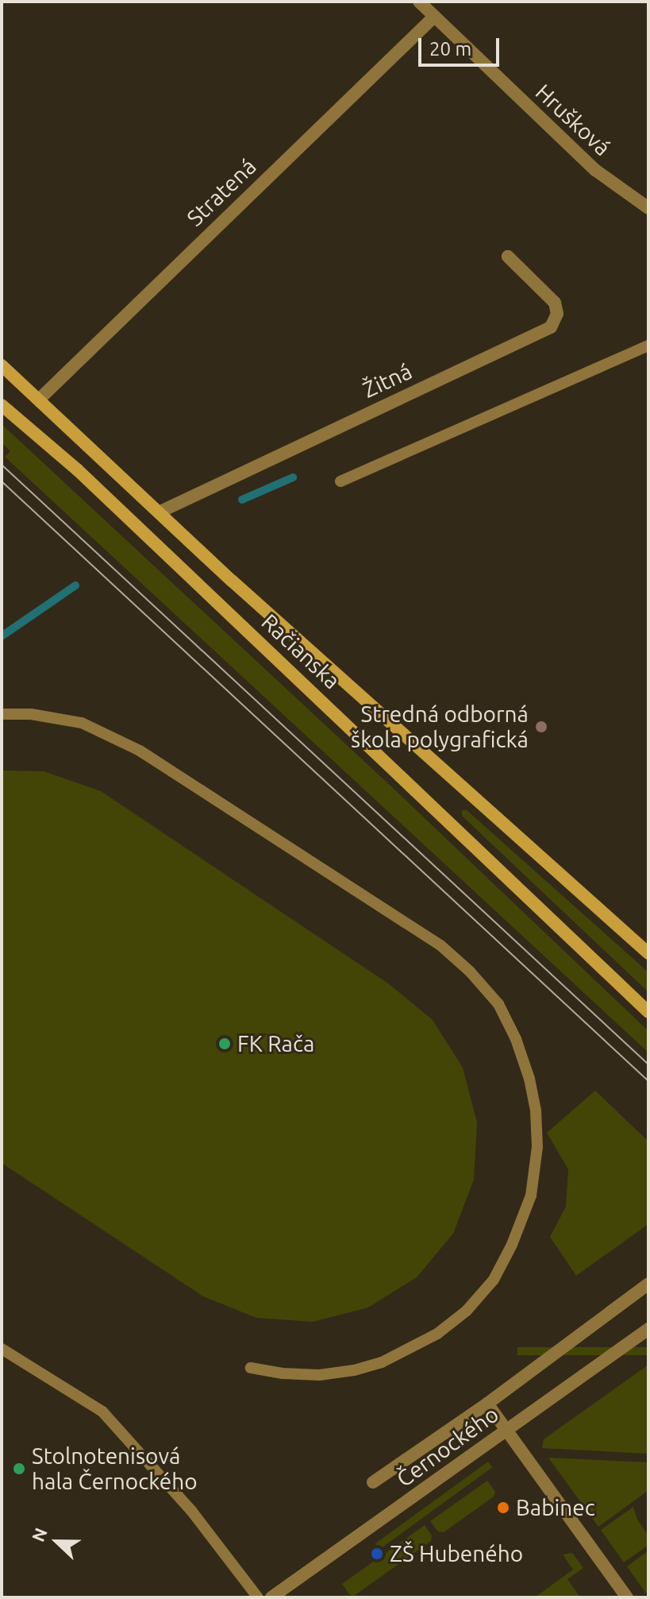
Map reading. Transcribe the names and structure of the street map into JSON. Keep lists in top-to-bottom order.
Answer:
{
  "streets": {
    "main road": ["Račianska"],
    "street": [
      "Hrušková",
      "Stratená",
      "Žitná",
      "Černockého"
    ]
  },
  "crossings": [
    ["Hrušková", "Stratená"],
    ["Stratená", "Račianska"],
    ["Žitná", "Račianska"]
  ],
  "places": [
    "Stredná odborná škola polygrafická",
    "FK Rača",
    "Stolnotenisová hala Černockého",
    "Babinec",
    "ZŠ Hubeného"
  ],
  "scale_bar": "20 m",
  "north": "left"
}
